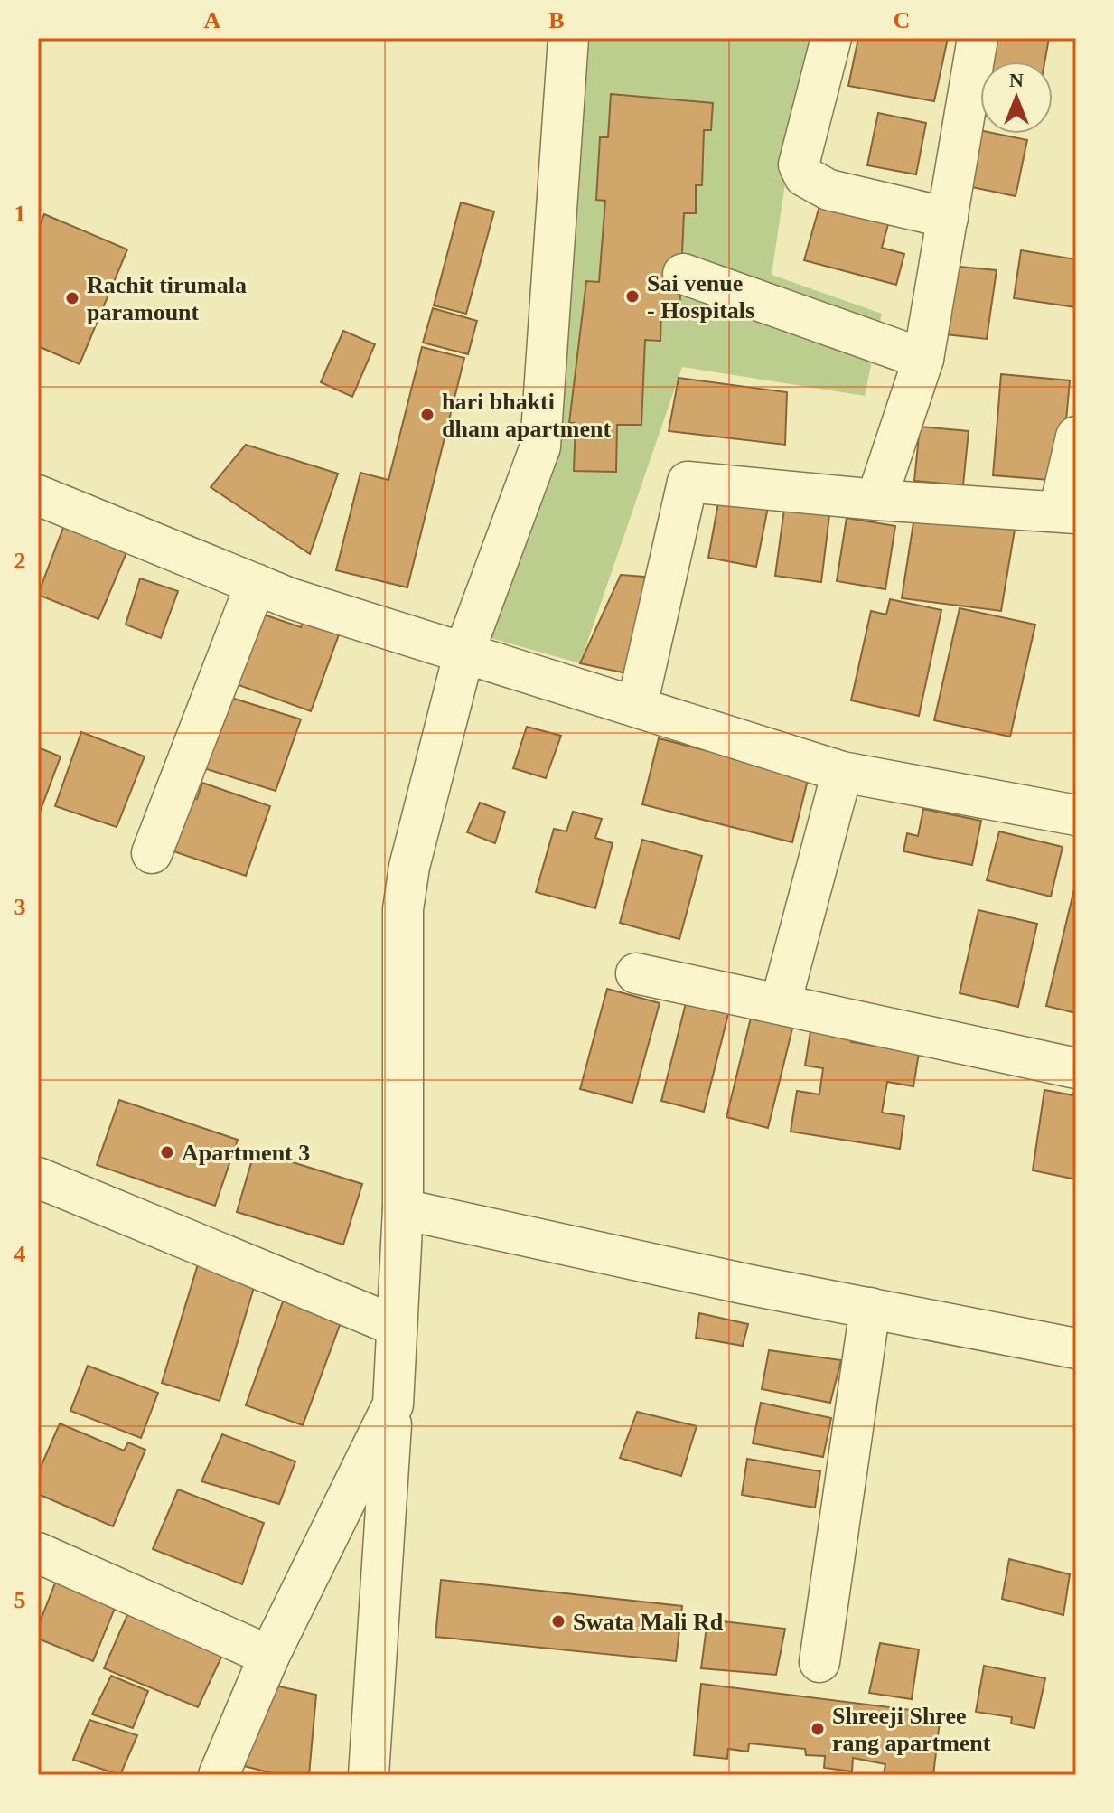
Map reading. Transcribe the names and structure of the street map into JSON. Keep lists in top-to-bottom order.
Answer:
{
  "places": [
    "Sai venue - Hospitals",
    "Rachit tirumala paramount",
    "hari bhakti dham apartment",
    "Apartment 3",
    "Swata Mali Rd",
    "Shreeji Shree rang apartment"
  ],
  "north": "top",
  "grid": {
    "columns": ["A", "B", "C"],
    "rows": [
      "1",
      "2",
      "3",
      "4",
      "5"
    ]
  }
}
